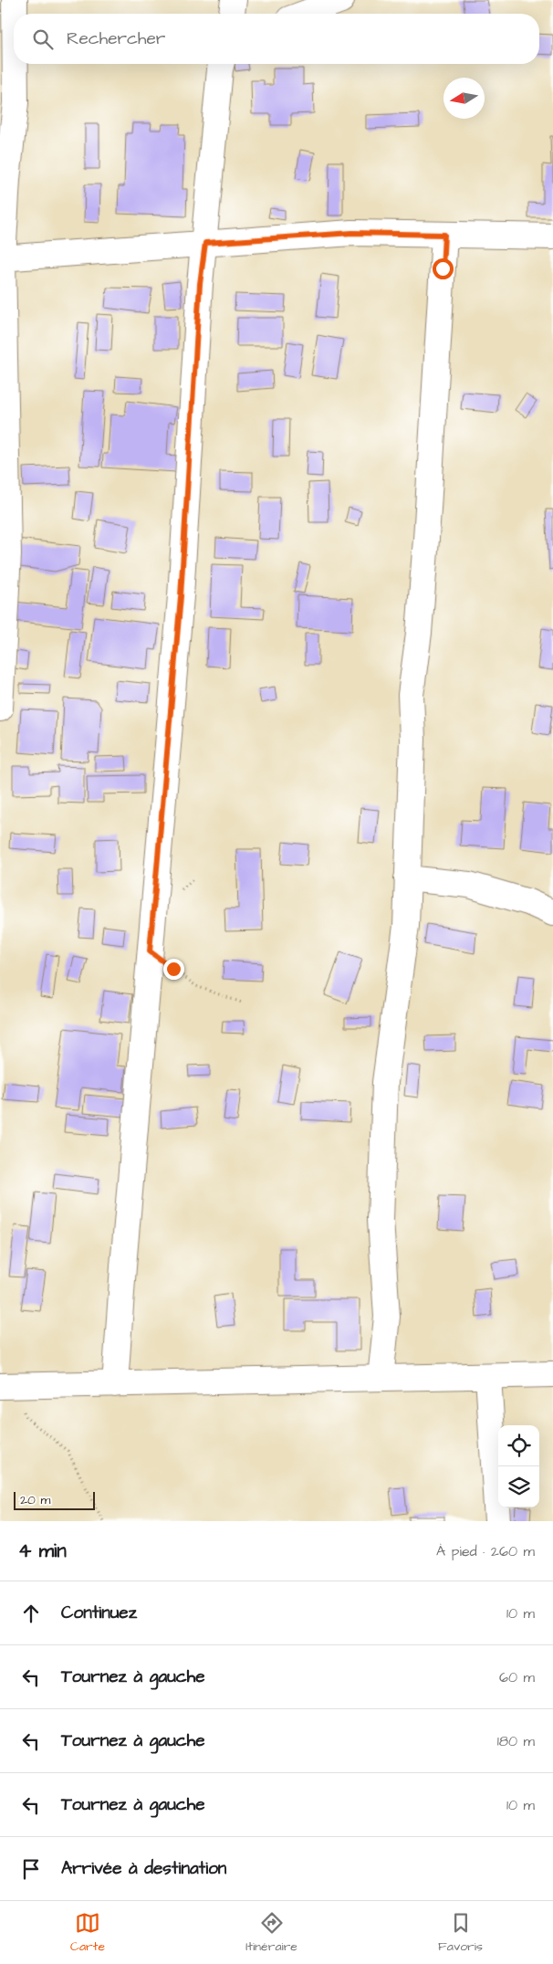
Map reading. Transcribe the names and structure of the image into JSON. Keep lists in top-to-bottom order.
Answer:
{
  "scale_bar": "20 m",
  "north": "left",
  "page": {
    "search": "Rechercher",
    "scale": "20 m",
    "heading": ["4 min", "À pied · 260 m"],
    "list": [
      ["Continuez", "10 m"],
      ["Tournez à gauche", "60 m"],
      ["Tournez à gauche", "180 m"],
      ["Tournez à gauche", "10 m"],
      "Arrivée à destination"
    ],
    "nav": ["Carte", "Itinéraire", "Favoris"]
  }
}
